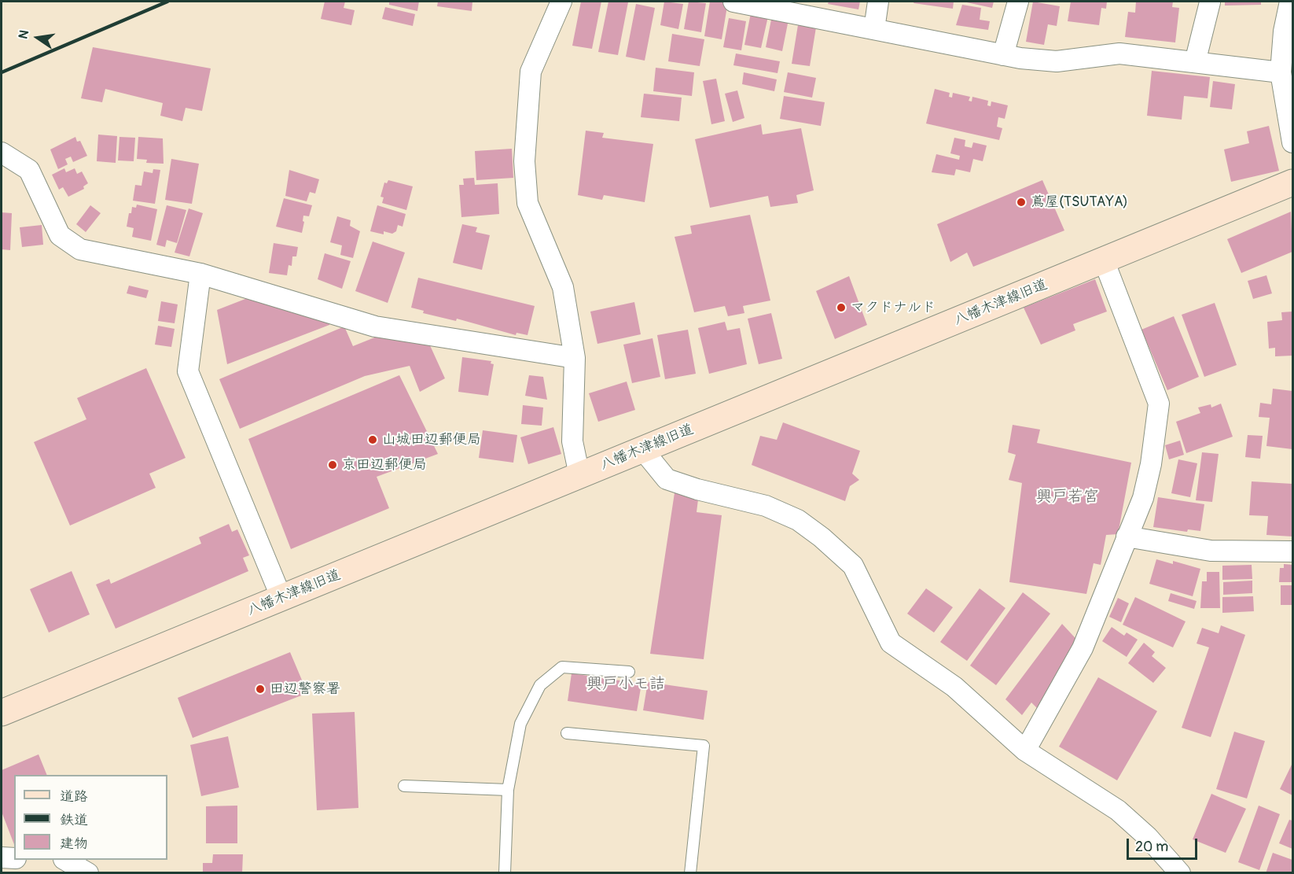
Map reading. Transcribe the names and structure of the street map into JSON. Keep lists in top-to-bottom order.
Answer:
{
  "streets": {
    "street": ["八幡木津線旧道"]
  },
  "districts": ["興戸若宮", "興戸小モ詰"],
  "places": [
    "蔦屋(TSUTAYA)",
    "マクドナルド",
    "山城田辺郵便局",
    "京田辺郵便局",
    "田辺警察署"
  ],
  "legend": ["道路", "鉄道", "建物"],
  "scale_bar": "20 m",
  "north": "left"
}
